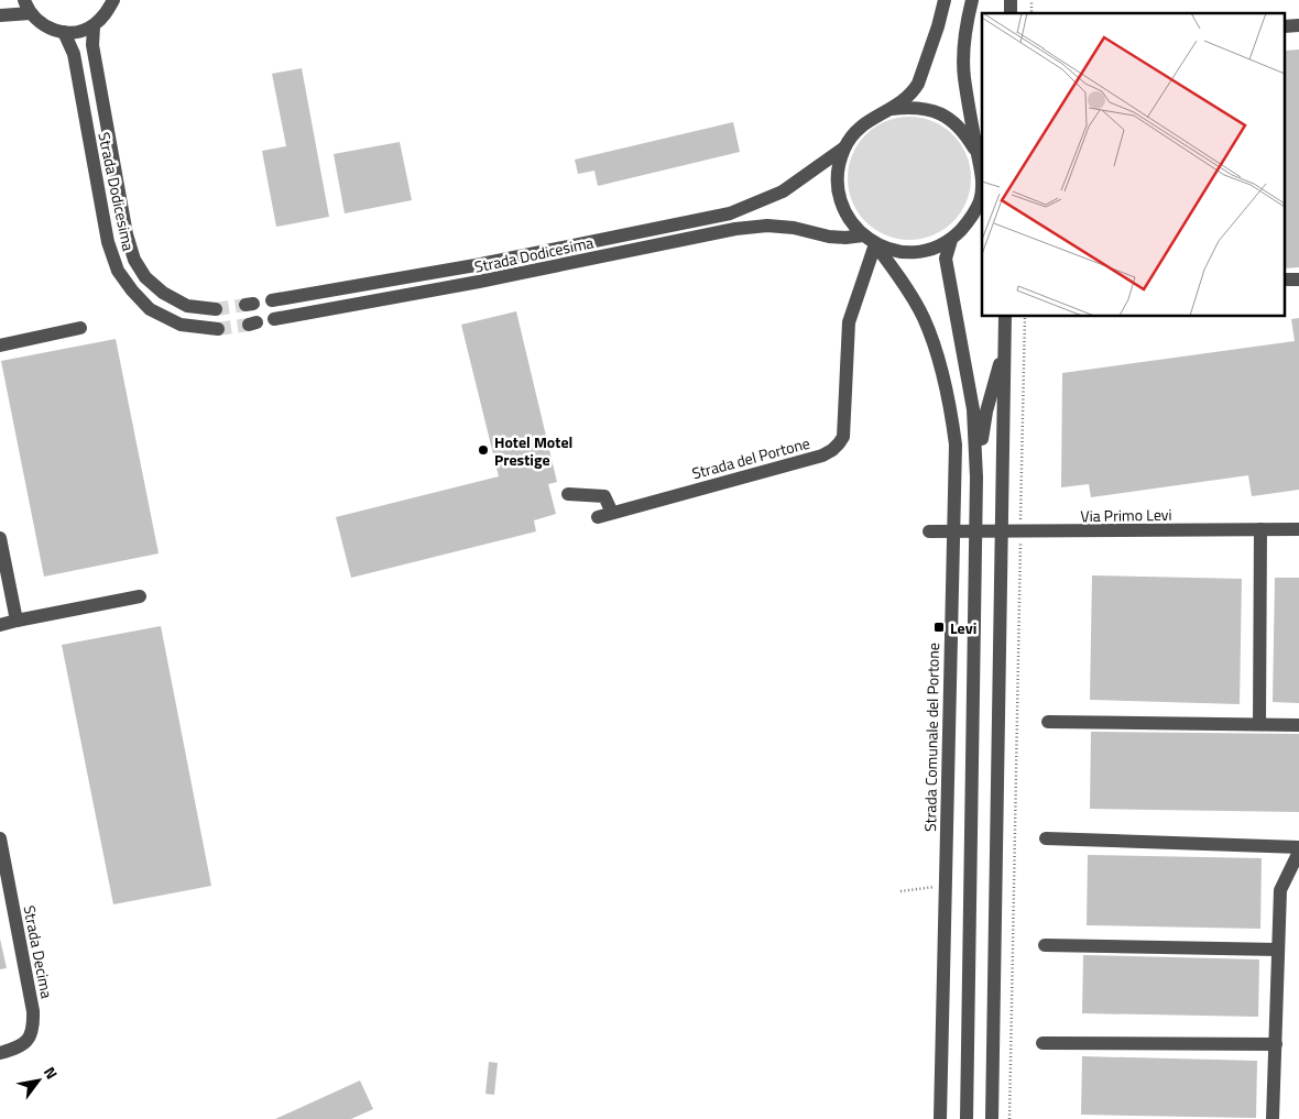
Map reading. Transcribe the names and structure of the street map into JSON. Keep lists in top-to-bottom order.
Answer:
{
  "streets": {
    "street": [
      "Strada Dodicesima",
      "Strada del Portone",
      "Via Primo Levi",
      "Strada Comunale del Portone",
      "Strada Decima"
    ]
  },
  "crossings": [
    ["Strada Dodicesima", "Strada Comunale del Portone"],
    ["Strada del Portone", "Strada Comunale del Portone"],
    ["Via Primo Levi", "Strada Comunale del Portone"]
  ],
  "places": {
    "other": ["Hotel Motel Prestige"],
    "transit": ["Levi"]
  },
  "north": "top right"
}
